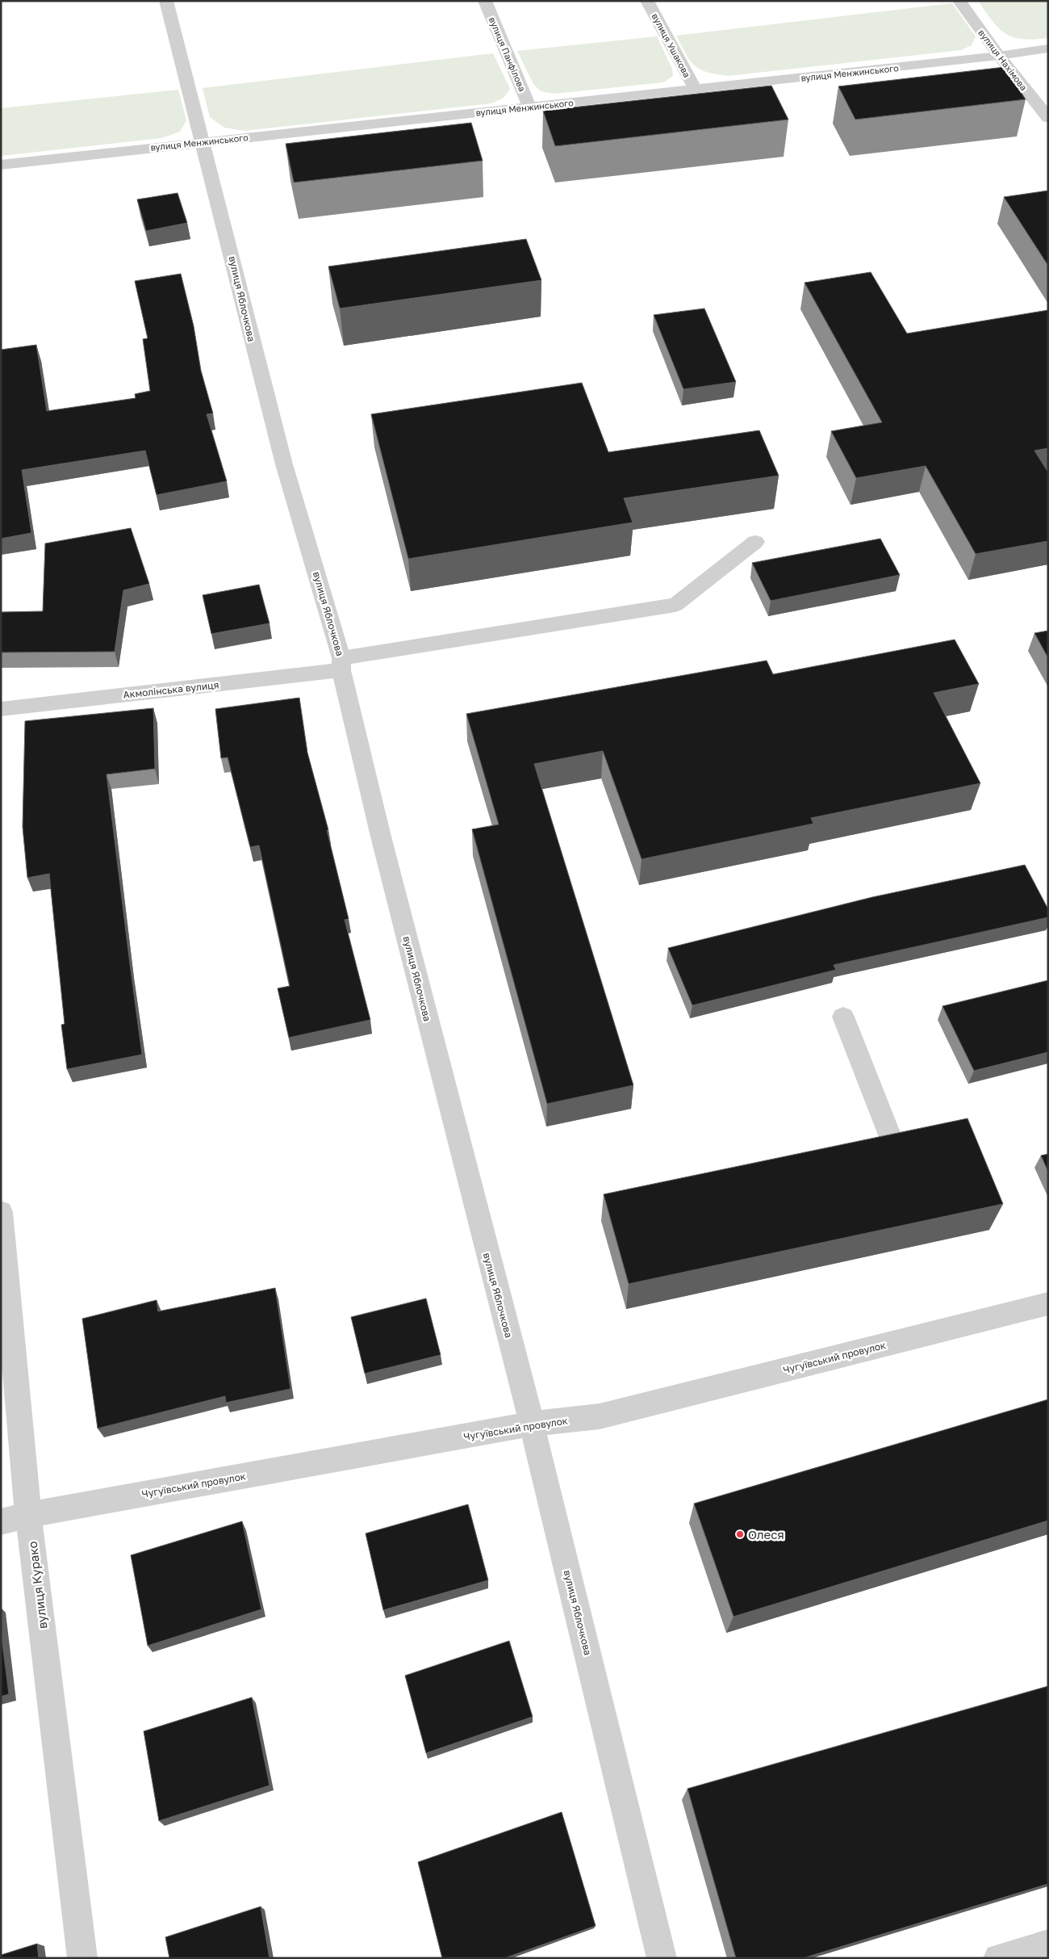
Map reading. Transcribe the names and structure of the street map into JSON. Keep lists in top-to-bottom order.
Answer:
{
  "streets": {
    "street": [
      "вулиця Ушакова",
      "вулиця Панфілова",
      "вулиця Нахімова",
      "вулиця Менжинського",
      "вулиця Яблочкова",
      "Акмолінська вулиця",
      "Чугуївський провулок",
      "вулиця Курако"
    ]
  },
  "crossings": [
    ["вулиця Ушакова", "вулиця Менжинського"],
    ["вулиця Панфілова", "вулиця Менжинського"],
    ["вулиця Нахімова", "вулиця Менжинського"],
    ["вулиця Менжинського", "вулиця Яблочкова"],
    ["вулиця Яблочкова", "Акмолінська вулиця"],
    ["вулиця Яблочкова", "Чугуївський провулок"],
    ["Чугуївський провулок", "вулиця Курако"]
  ],
  "places": ["Олеся"]
}
